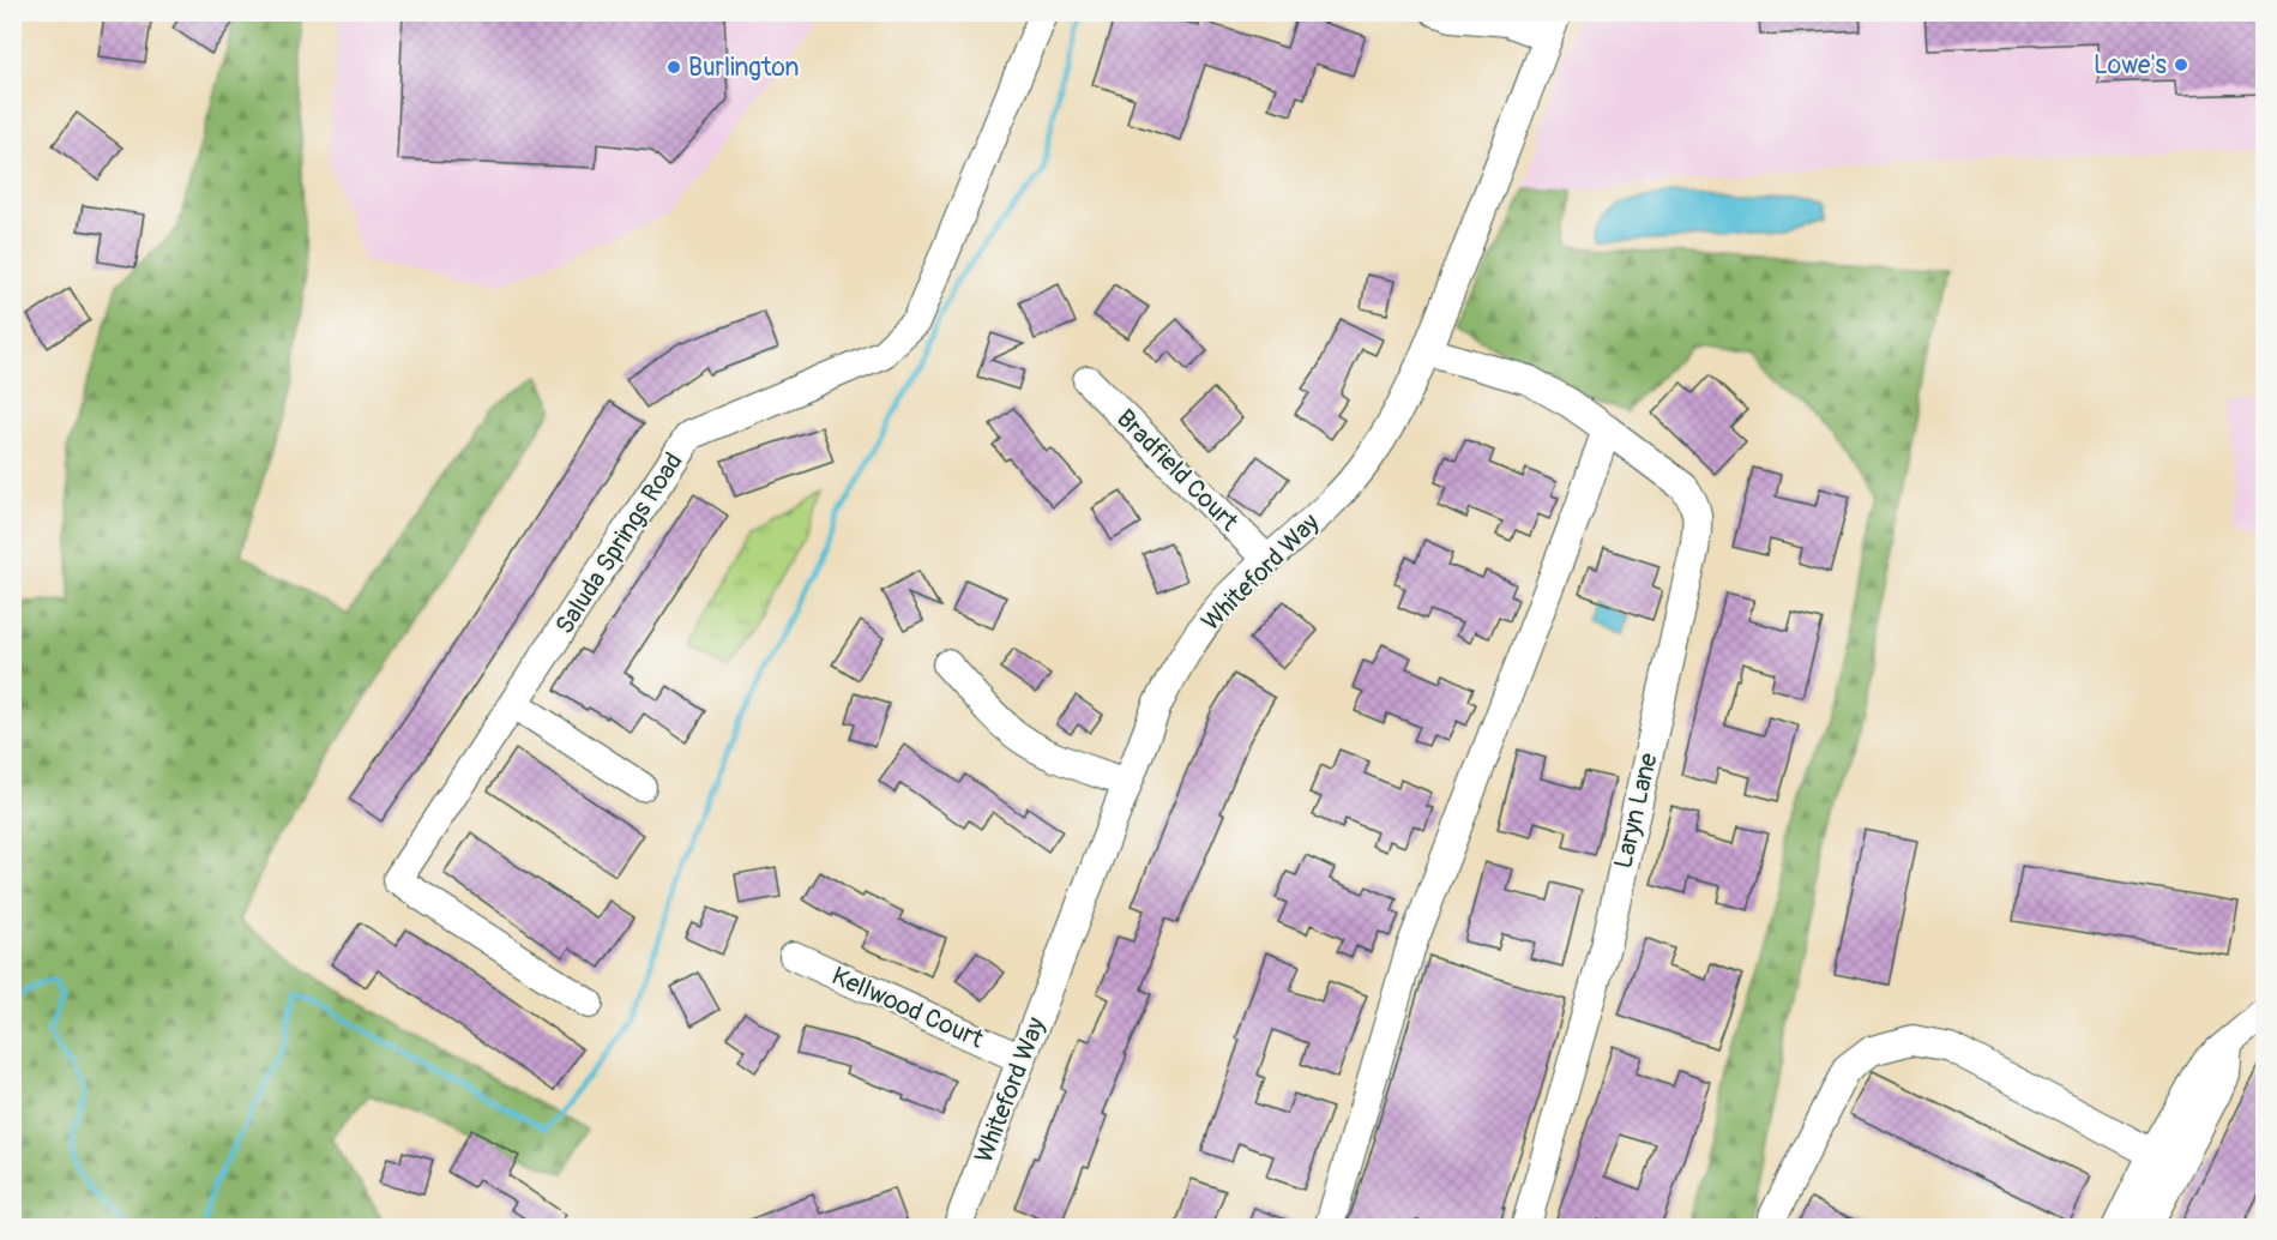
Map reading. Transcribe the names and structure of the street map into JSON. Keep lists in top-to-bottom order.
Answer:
{
  "streets": {
    "street": [
      "Bradfield Court",
      "Saluda Springs Road",
      "Whiteford Way",
      "Laryn Lane",
      "Kellwood Court"
    ]
  },
  "crossings": [
    ["Bradfield Court", "Whiteford Way"],
    ["Whiteford Way", "Laryn Lane"],
    ["Whiteford Way", "Kellwood Court"]
  ],
  "places": ["Lowe's", "Burlington"]
}
